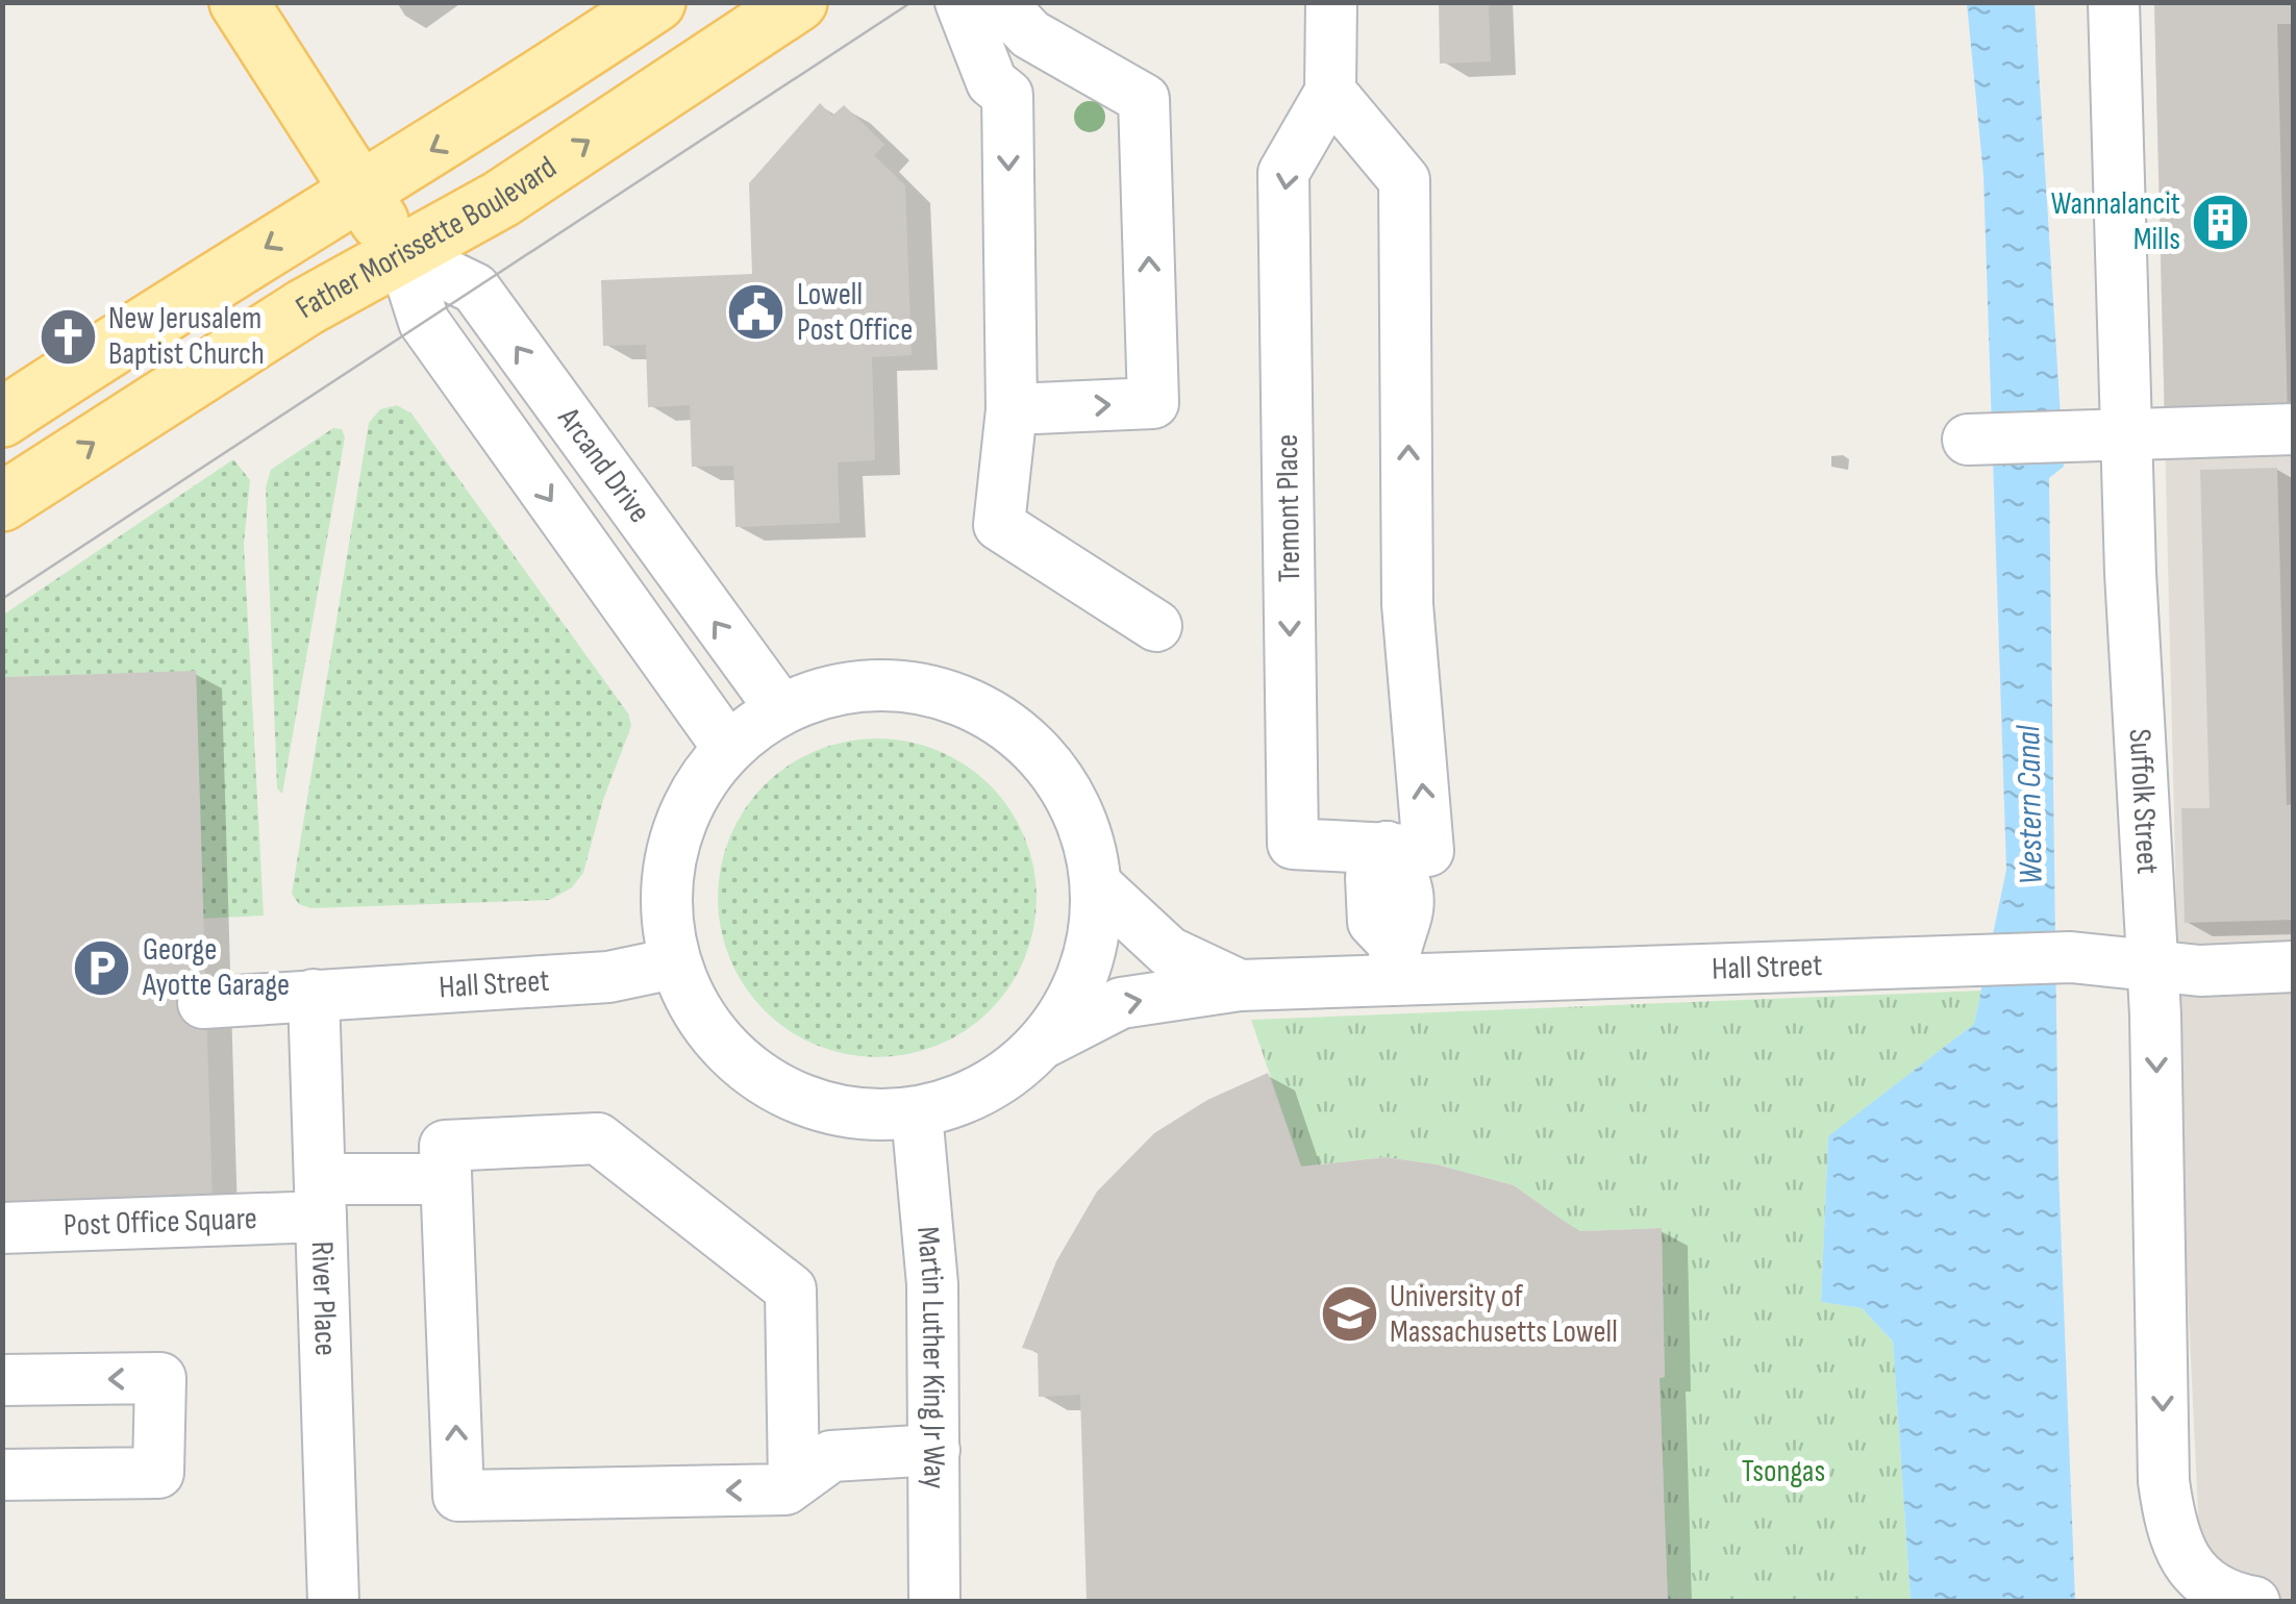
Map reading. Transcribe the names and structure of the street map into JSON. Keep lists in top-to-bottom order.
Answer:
{
  "streets": {
    "main road": ["Father Morissette Boulevard", "Arcand Drive"],
    "street": [
      "Tremont Place",
      "Suffolk Street",
      "Hall Street",
      "Post Office Square",
      "River Place",
      "Martin Luther King Jr Way"
    ]
  },
  "crossings": [
    ["Father Morissette Boulevard", "Arcand Drive"],
    ["Suffolk Street", "Hall Street"],
    ["Hall Street", "River Place"],
    ["Post Office Square", "River Place"]
  ],
  "one_way": ["Suffolk Street"],
  "water": ["Western Canal"],
  "parks": ["Tsongas"],
  "places": {
    "building": ["Wannalancit Mills"],
    "public building": ["Lowell Post Office"],
    "church": ["New Jerusalem Baptist Church"],
    "parking": ["George Ayotte Garage"],
    "school or university": ["University of Massachusetts Lowell"]
  }
}
